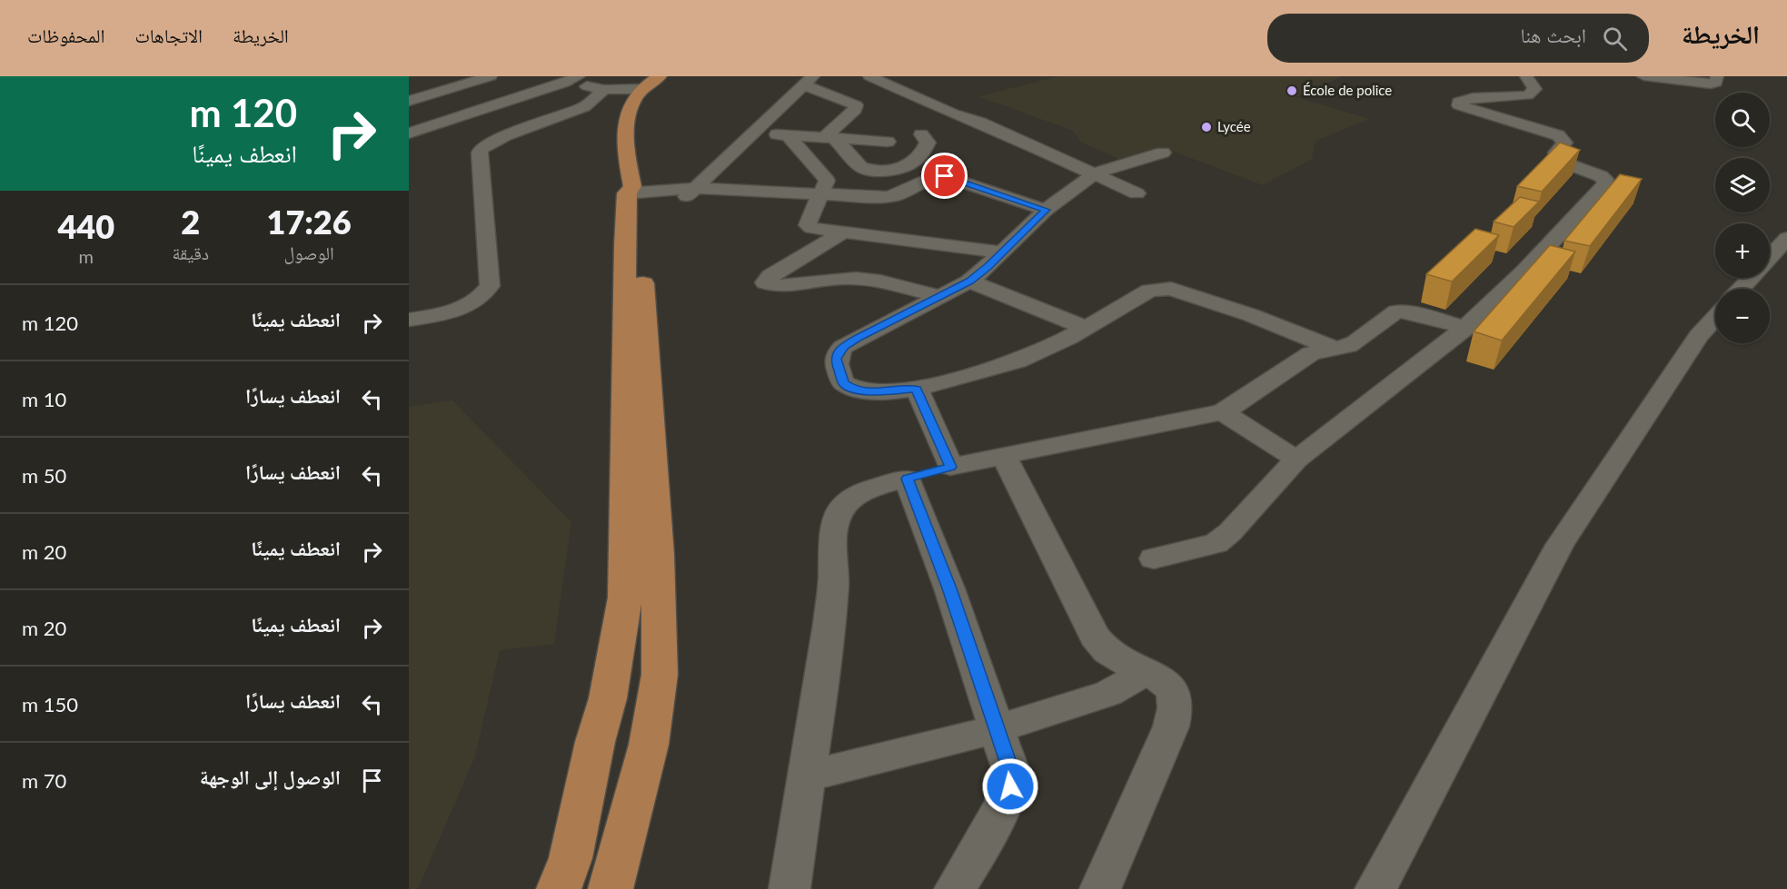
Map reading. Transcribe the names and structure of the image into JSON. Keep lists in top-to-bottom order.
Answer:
{
  "places": ["École de police", "Lycée"],
  "page": {
    "header": "الخريطة",
    "search": "ابحث هنا",
    "nav": ["الخريطة", "الاتجاهات", "المحفوظات"],
    "turn": ["120 m", "انعطف يمينًا"],
    "map_buttons": ["+", "−"],
    "eta": [
      "17:26",
      "الوصول",
      "2",
      "دقيقة",
      "440",
      "m"
    ],
    "list": [
      {
        "name": "انعطف يمينًا",
        "value": "120 m"
      },
      {
        "name": "انعطف يسارًا",
        "value": "10 m"
      },
      {
        "name": "انعطف يسارًا",
        "value": "50 m"
      },
      {
        "name": "انعطف يمينًا",
        "value": "20 m"
      },
      {
        "name": "انعطف يمينًا",
        "value": "20 m"
      },
      {
        "name": "انعطف يسارًا",
        "value": "150 m"
      },
      {
        "name": "الوصول إلى الوجهة",
        "value": "70 m"
      }
    ]
  }
}
